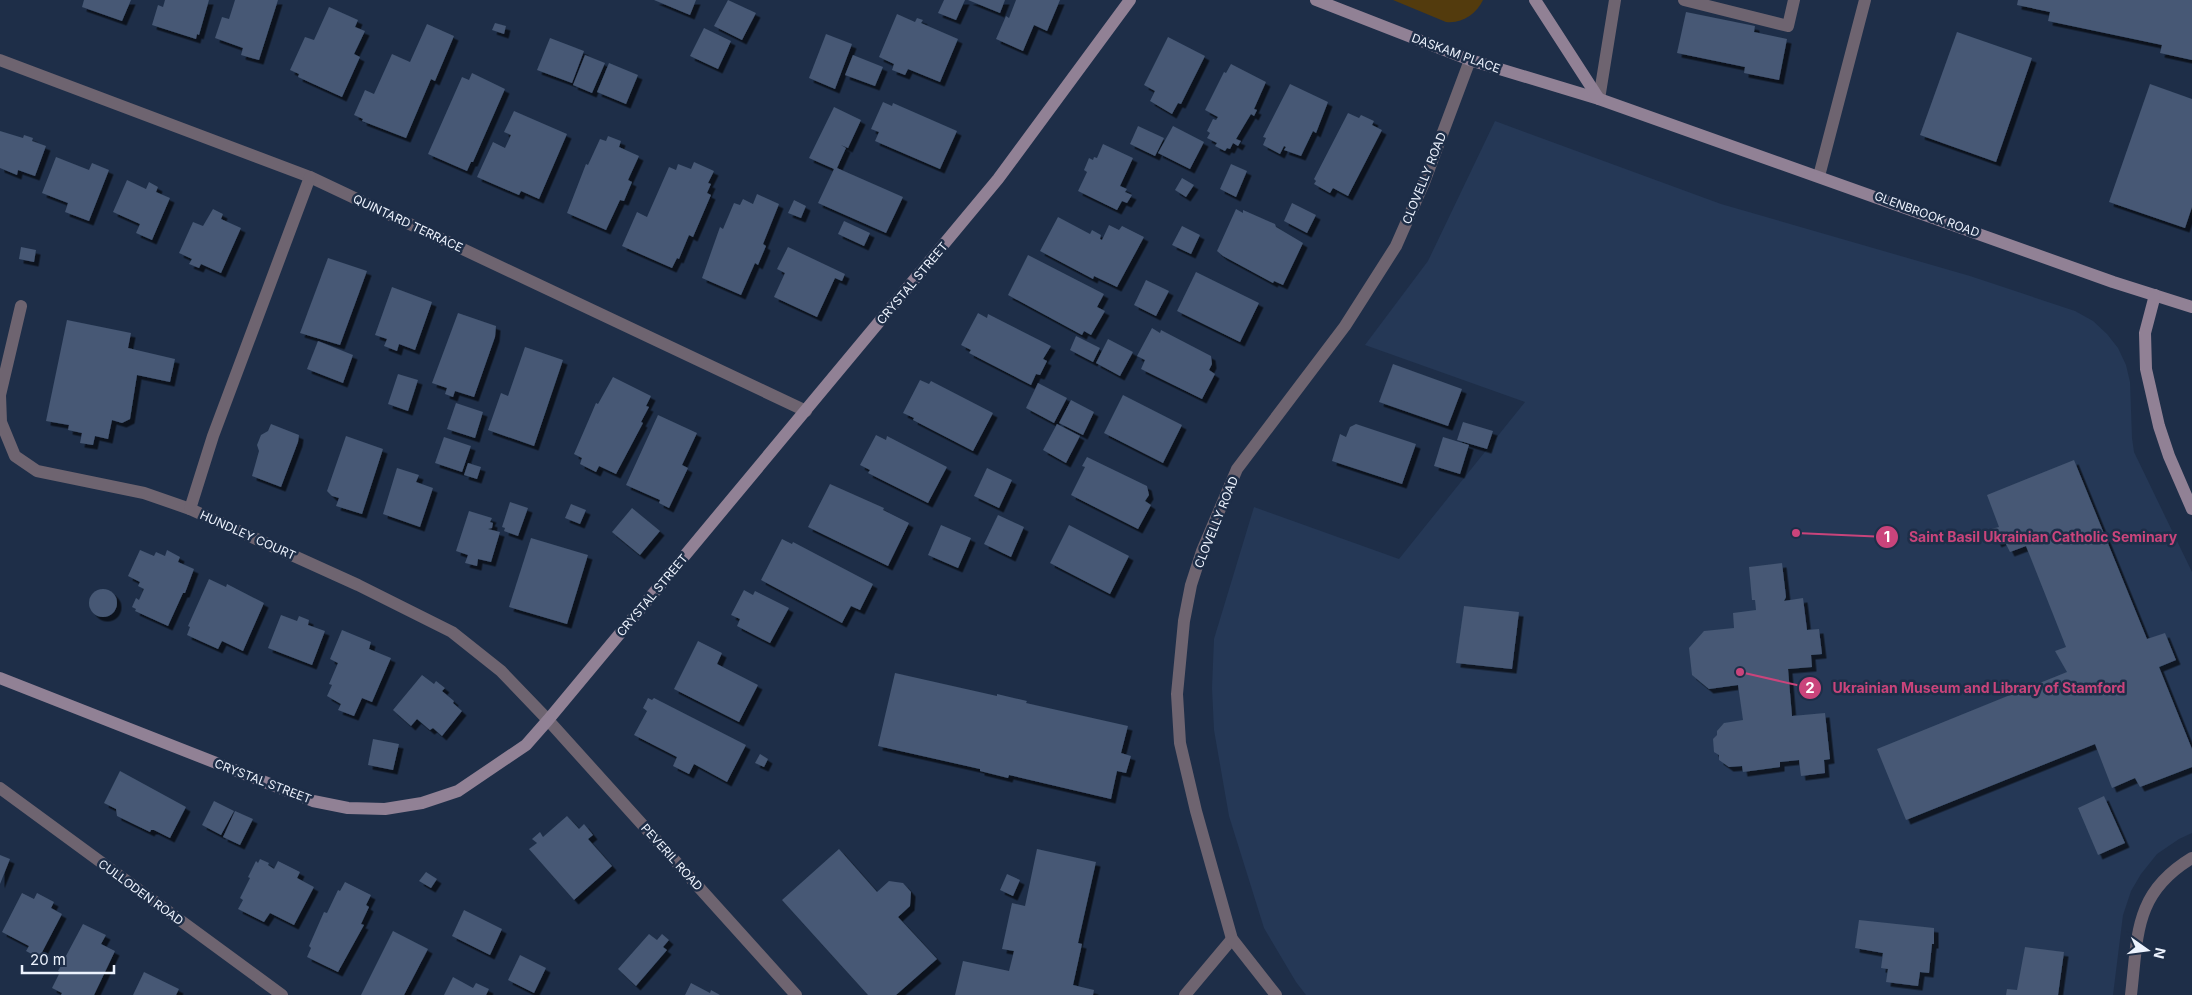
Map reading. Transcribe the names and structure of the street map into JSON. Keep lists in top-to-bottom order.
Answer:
{
  "streets": {
    "street": [
      "DASKAM PLACE",
      "CLOVELLY ROAD",
      "GLENBROOK ROAD",
      "QUINTARD TERRACE",
      "CRYSTAL STREET",
      "HUNDLEY COURT",
      "PEVERIL ROAD",
      "CULLODEN ROAD"
    ]
  },
  "crossings": [
    ["DASKAM PLACE", "CLOVELLY ROAD"],
    ["DASKAM PLACE", "GLENBROOK ROAD"],
    ["QUINTARD TERRACE", "CRYSTAL STREET"],
    ["QUINTARD TERRACE", "HUNDLEY COURT"],
    ["CRYSTAL STREET", "HUNDLEY COURT"],
    ["CRYSTAL STREET", "PEVERIL ROAD"],
    ["HUNDLEY COURT", "PEVERIL ROAD"]
  ],
  "places": ["Saint Basil Ukrainian Catholic Seminary", "Ukrainian Museum and Library of Stamford"],
  "scale_bar": "20 m",
  "north": "right"
}
